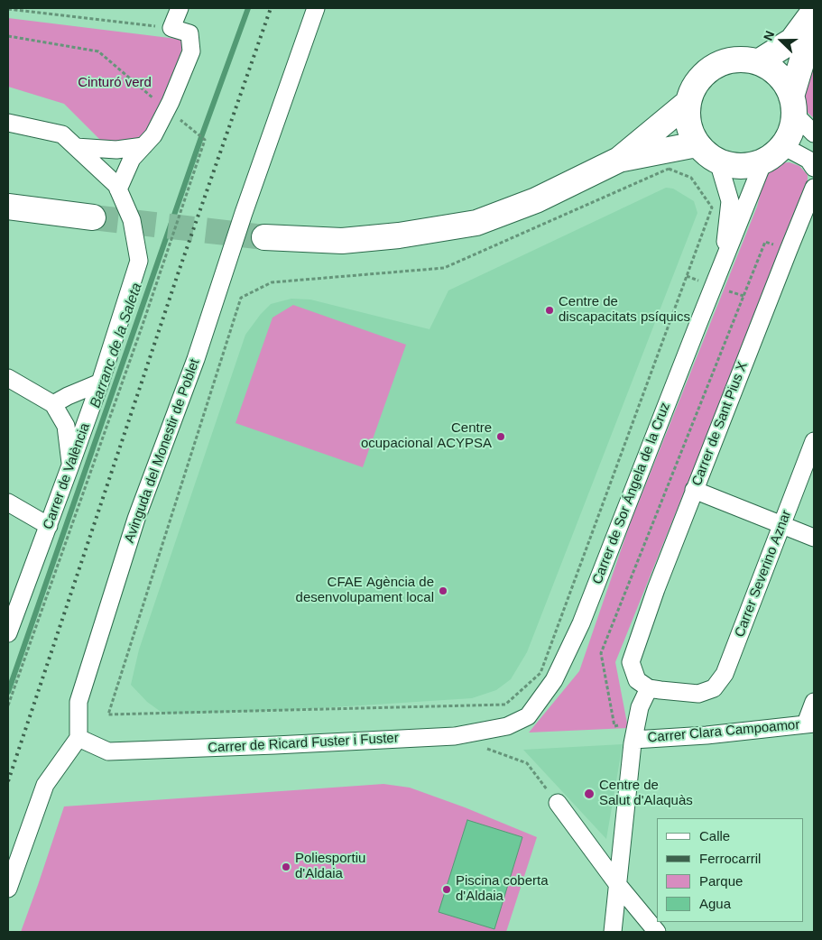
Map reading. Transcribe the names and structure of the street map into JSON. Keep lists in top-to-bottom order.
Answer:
{
  "streets": {
    "street": [
      "Carrer de Sant Pius X",
      "Avinguda del Monestir de Poblet",
      "Carrer de València",
      "Carrer de Sor Ángela de la Cruz",
      "Carrer Severino Aznar",
      "Carrer Clara Campoamor",
      "Carrer de Ricard Fuster i Fuster"
    ]
  },
  "crossings": [
    ["Carrer de Sant Pius X", "Carrer Severino Aznar"],
    ["Avinguda del Monestir de Poblet", "Carrer de Ricard Fuster i Fuster"],
    ["Carrer de Sor Ángela de la Cruz", "Carrer de Ricard Fuster i Fuster"]
  ],
  "water": ["Barranc de la Saleta"],
  "parks": ["Cinturó verd"],
  "places": [
    "Centre de discapacitats psíquics",
    "Centre ocupacional ACYPSA",
    "CFAE Agència de desenvolupament local",
    "Centre de Salut d'Alaquàs",
    "Poliesportiu d'Aldaia",
    "Piscina coberta d'Aldaia"
  ],
  "legend": [
    "Calle",
    "Ferrocarril",
    "Parque",
    "Agua"
  ],
  "north": "left"
}
